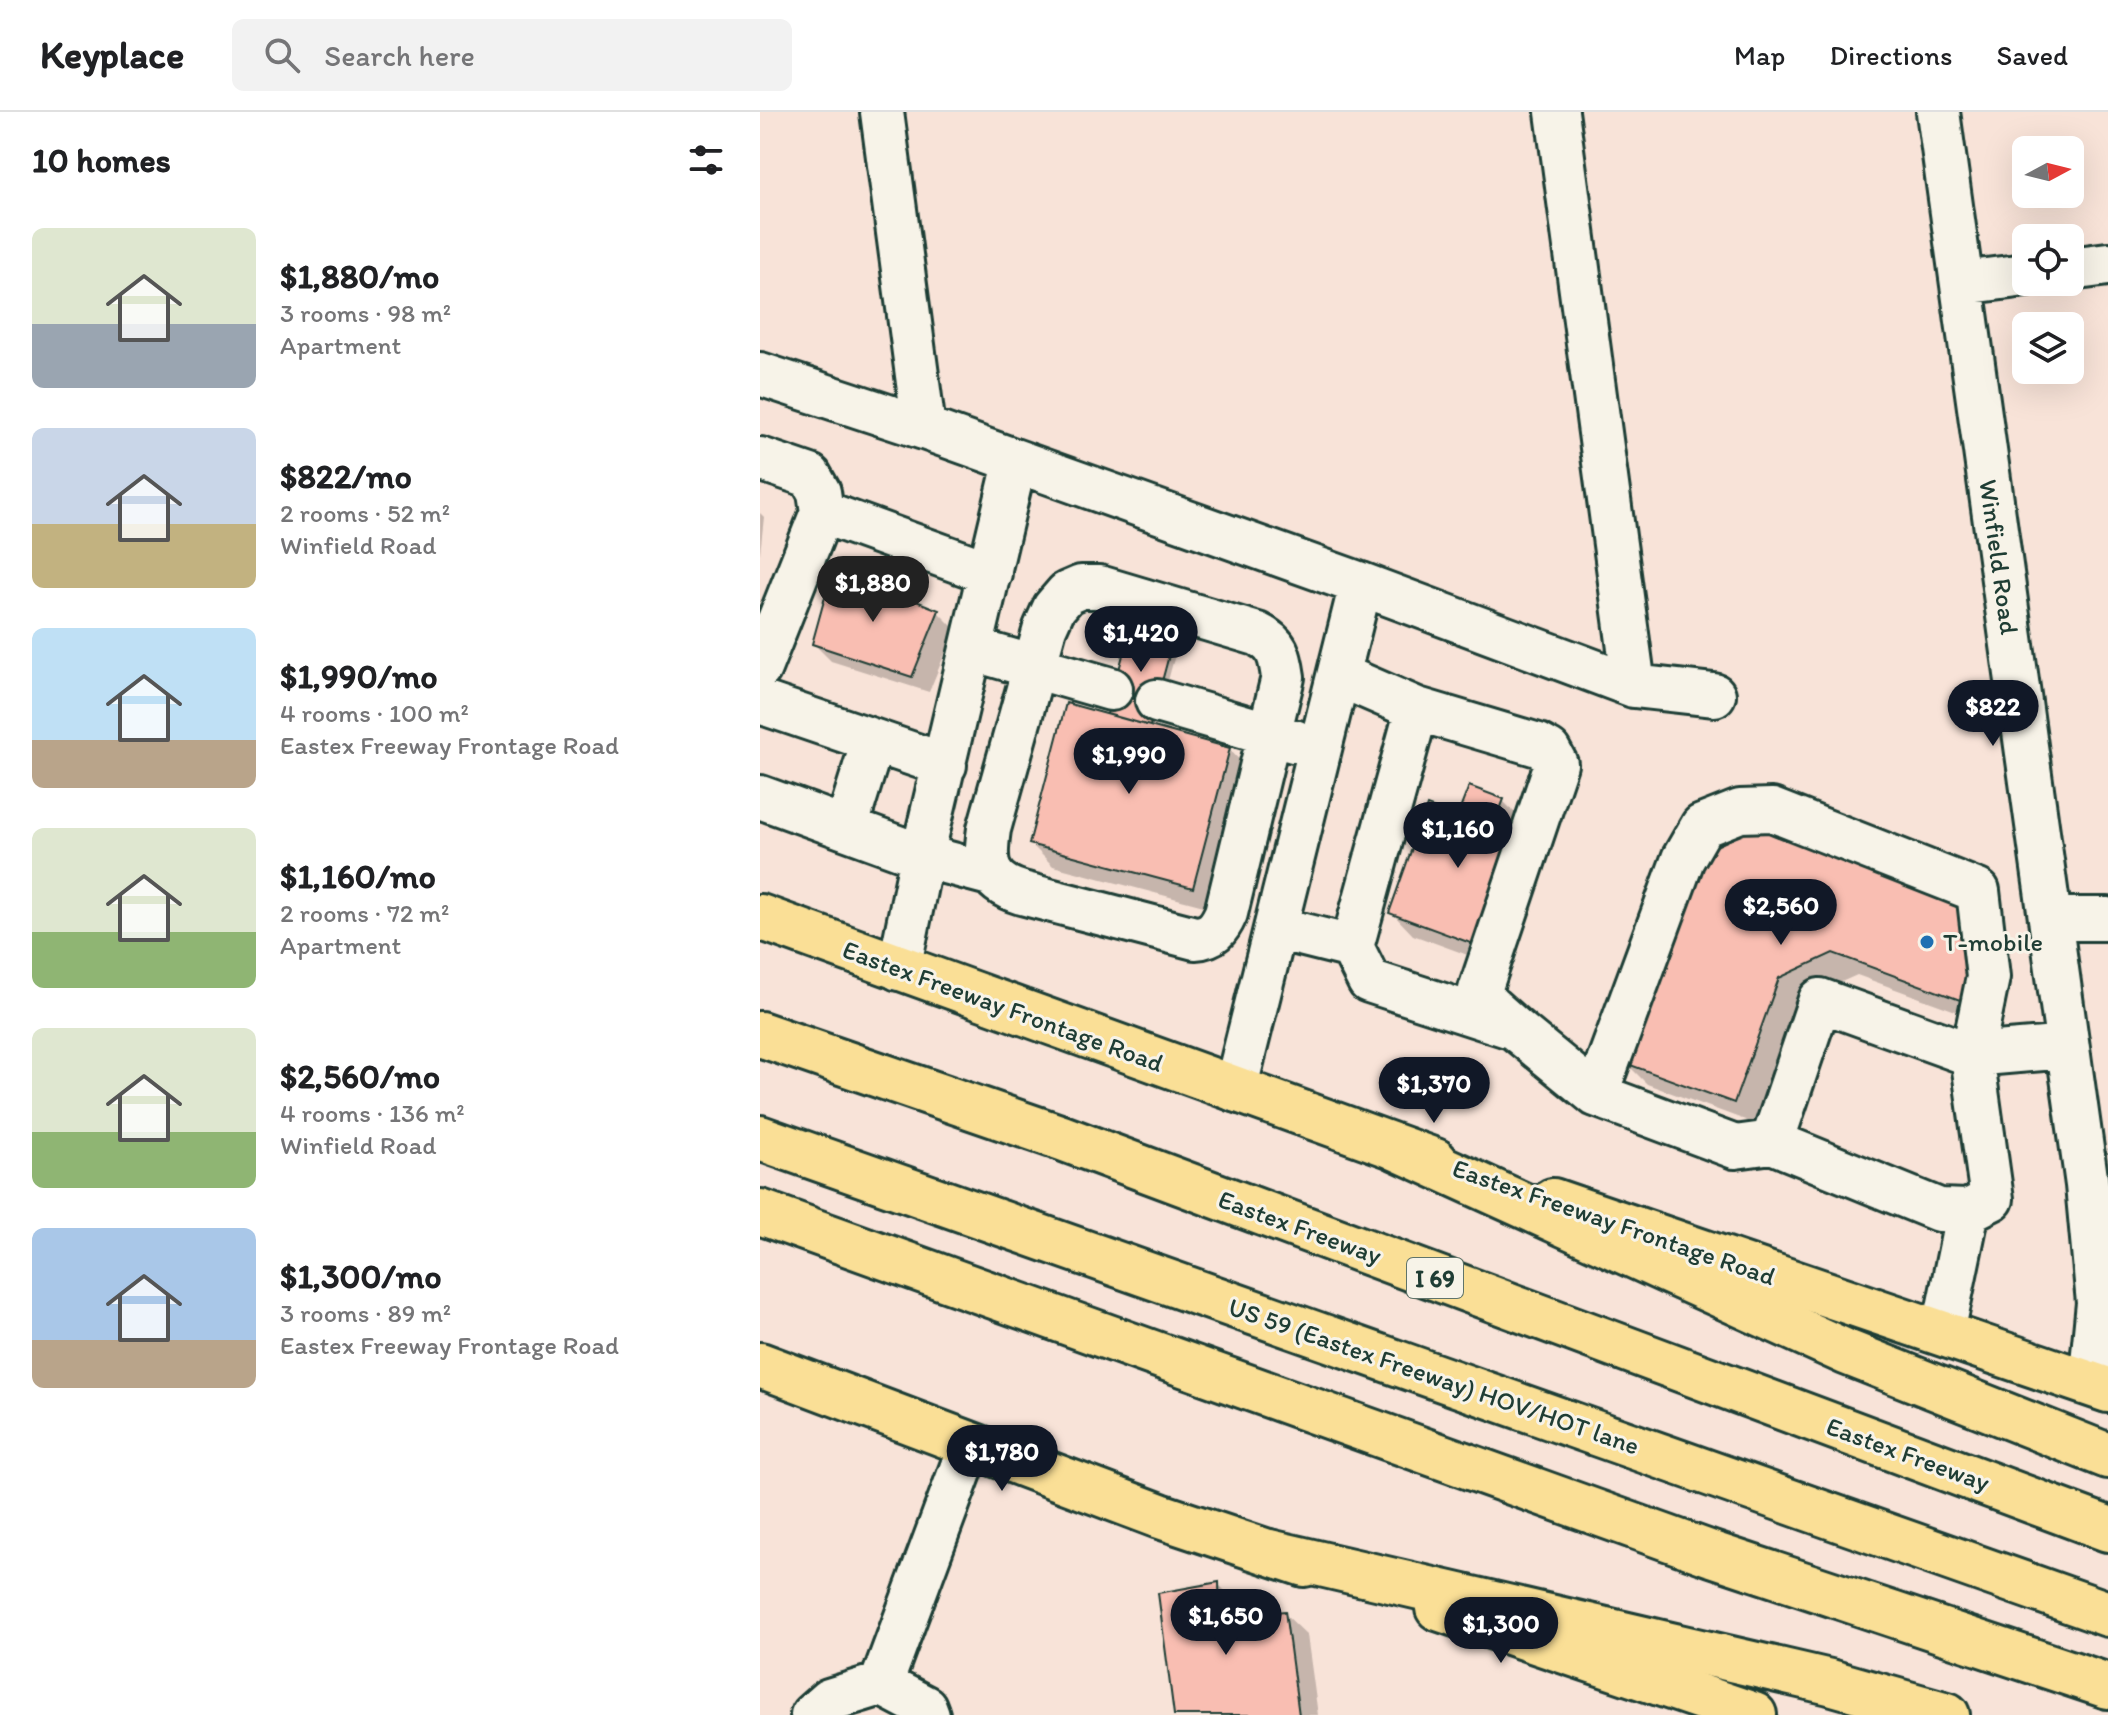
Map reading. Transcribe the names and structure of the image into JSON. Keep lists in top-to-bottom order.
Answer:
{
  "streets": {
    "main road": [
      "Eastex Freeway Frontage Road",
      "Eastex Freeway",
      "I 69",
      "US 59 (Eastex Freeway) HOV/HOT lane"
    ],
    "street": ["Winfield Road"]
  },
  "crossings": [
    ["Winfield Road", "Eastex Freeway Frontage Road"]
  ],
  "places": ["T-mobile"],
  "north": "right",
  "page": {
    "header": "Keyplace",
    "search": "Search here",
    "nav": ["Map", "Directions", "Saved"],
    "heading": "10 homes",
    "list": [
      {
        "name": "$1,880/mo",
        "note": "3 rooms · 98 m² · Apartment"
      },
      {
        "name": "$822/mo",
        "note": "2 rooms · 52 m² · Winfield Road"
      },
      {
        "name": "$1,990/mo",
        "note": "4 rooms · 100 m² · Eastex Freeway Frontage Road"
      },
      {
        "name": "$1,160/mo",
        "note": "2 rooms · 72 m² · Apartment"
      },
      {
        "name": "$2,560/mo",
        "note": "4 rooms · 136 m² · Winfield Road"
      },
      {
        "name": "$1,300/mo",
        "note": "3 rooms · 89 m² · Eastex Freeway Frontage Road"
      }
    ],
    "price": [
      "$1,880",
      "$1,420",
      "$822",
      "$1,990",
      "$1,160",
      "$2,560",
      "$1,370",
      "$1,780",
      "$1,650",
      "$1,300"
    ]
  }
}
